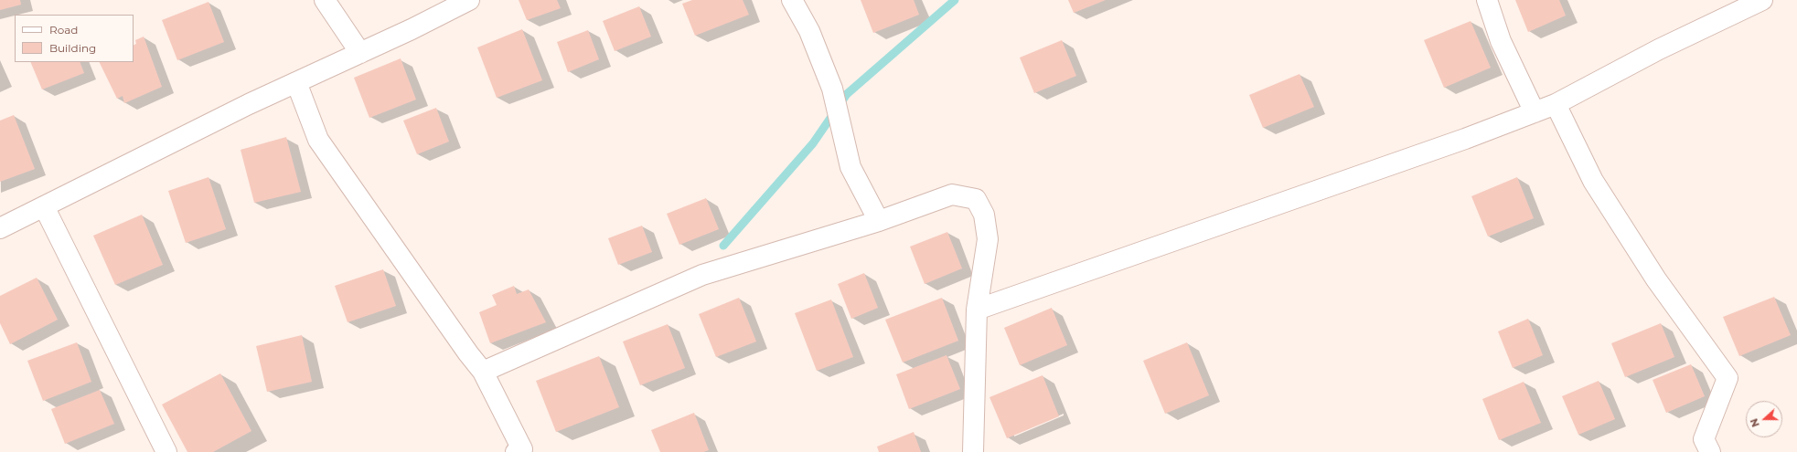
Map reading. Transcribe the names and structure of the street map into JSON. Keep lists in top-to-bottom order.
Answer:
{
  "legend": ["Road", "Building"],
  "north": "left"
}
